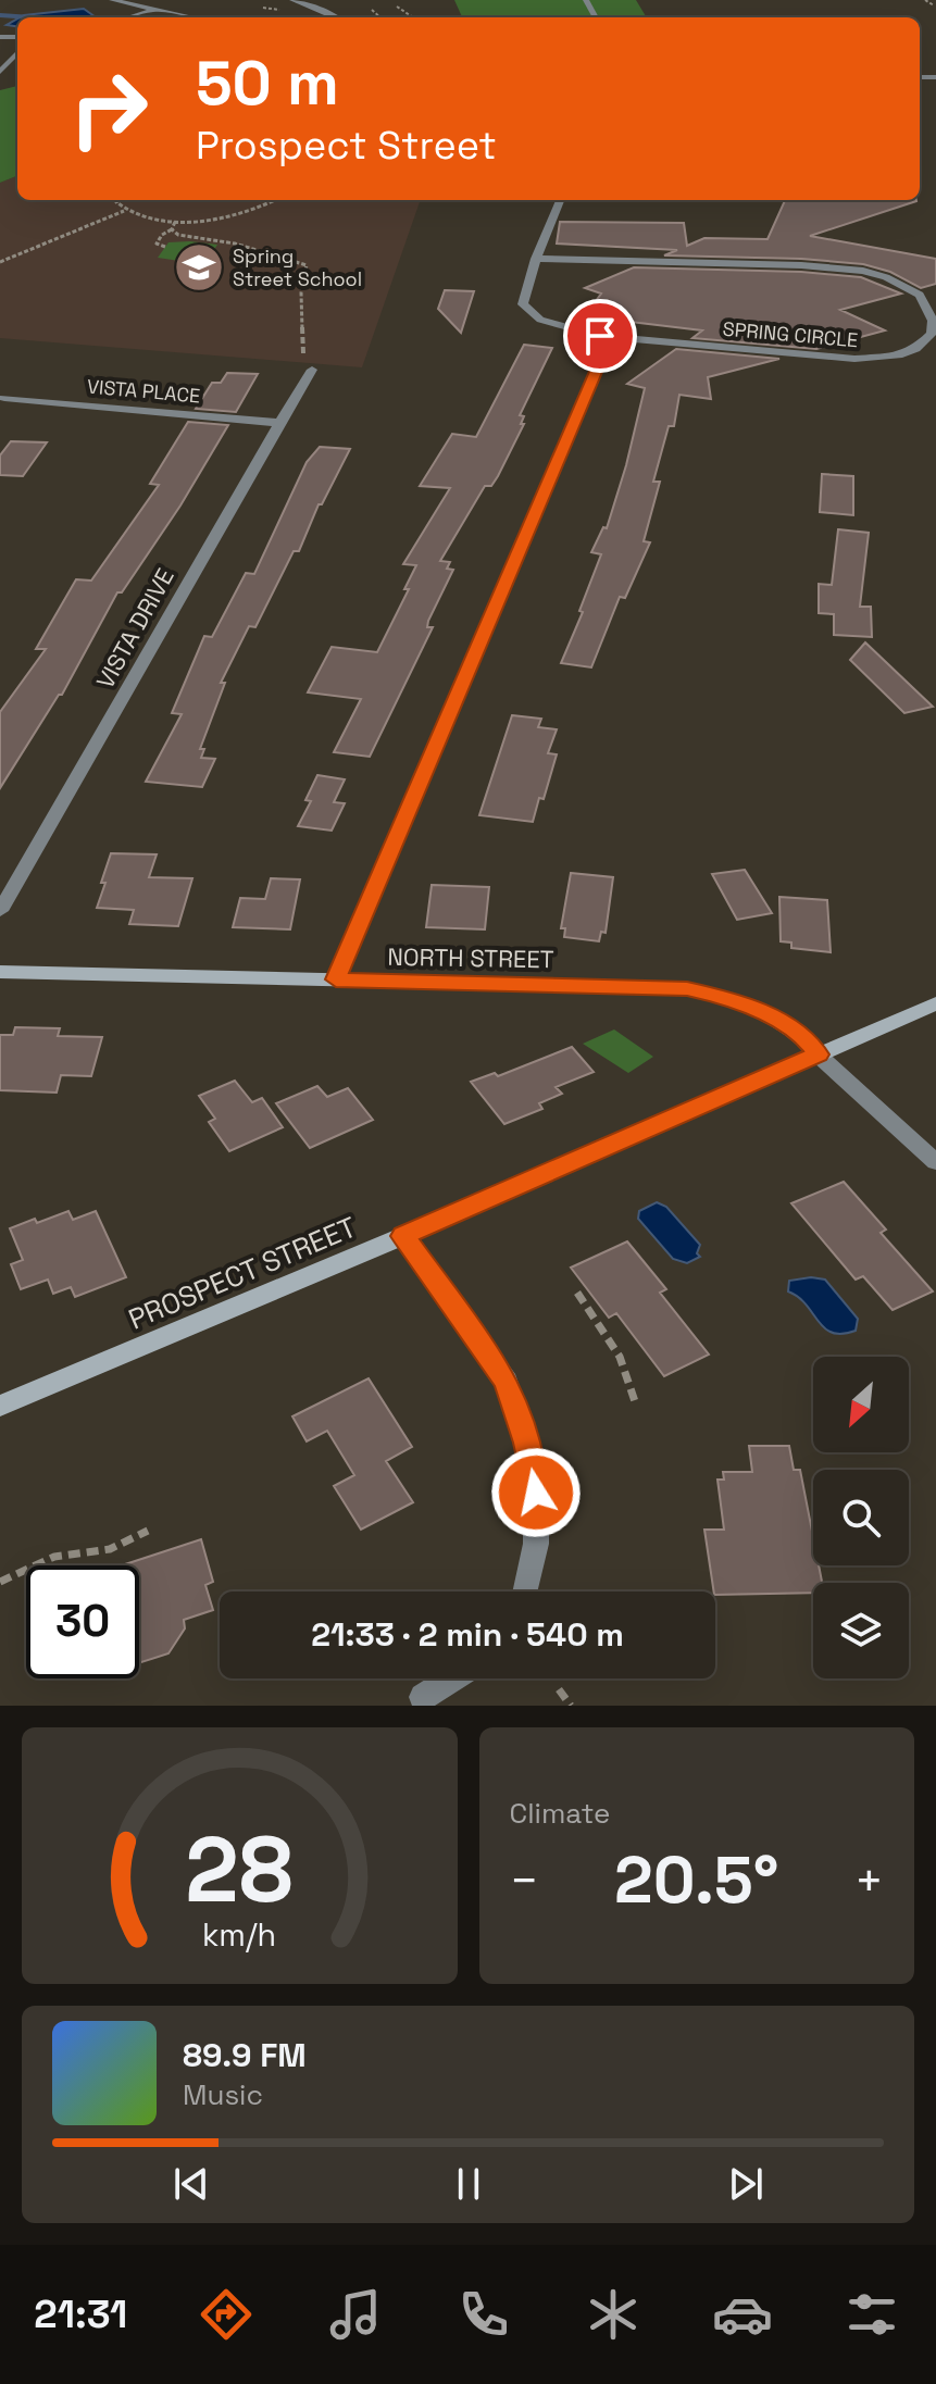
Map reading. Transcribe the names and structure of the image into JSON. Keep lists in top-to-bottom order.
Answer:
{
  "streets": {
    "street": [
      "SPRING CIRCLE",
      "VISTA PLACE",
      "VISTA DRIVE",
      "NORTH STREET",
      "PROSPECT STREET"
    ]
  },
  "crossings": [
    ["VISTA PLACE", "VISTA DRIVE"],
    ["NORTH STREET", "PROSPECT STREET"]
  ],
  "places": {
    "school or university": ["Spring Street School"]
  },
  "north": "bottom left",
  "page": {
    "turn": ["50 m", "Prospect Street"],
    "limit": "30",
    "trip": "21:33 · 2 min · 540 m",
    "tile": "Climate",
    "heat": ["−", "20.5°", "+"],
    "song": ["89.9 FM", "Music"],
    "tabs": "21:31",
    "gauge": ["28", "km/h"]
  }
}
